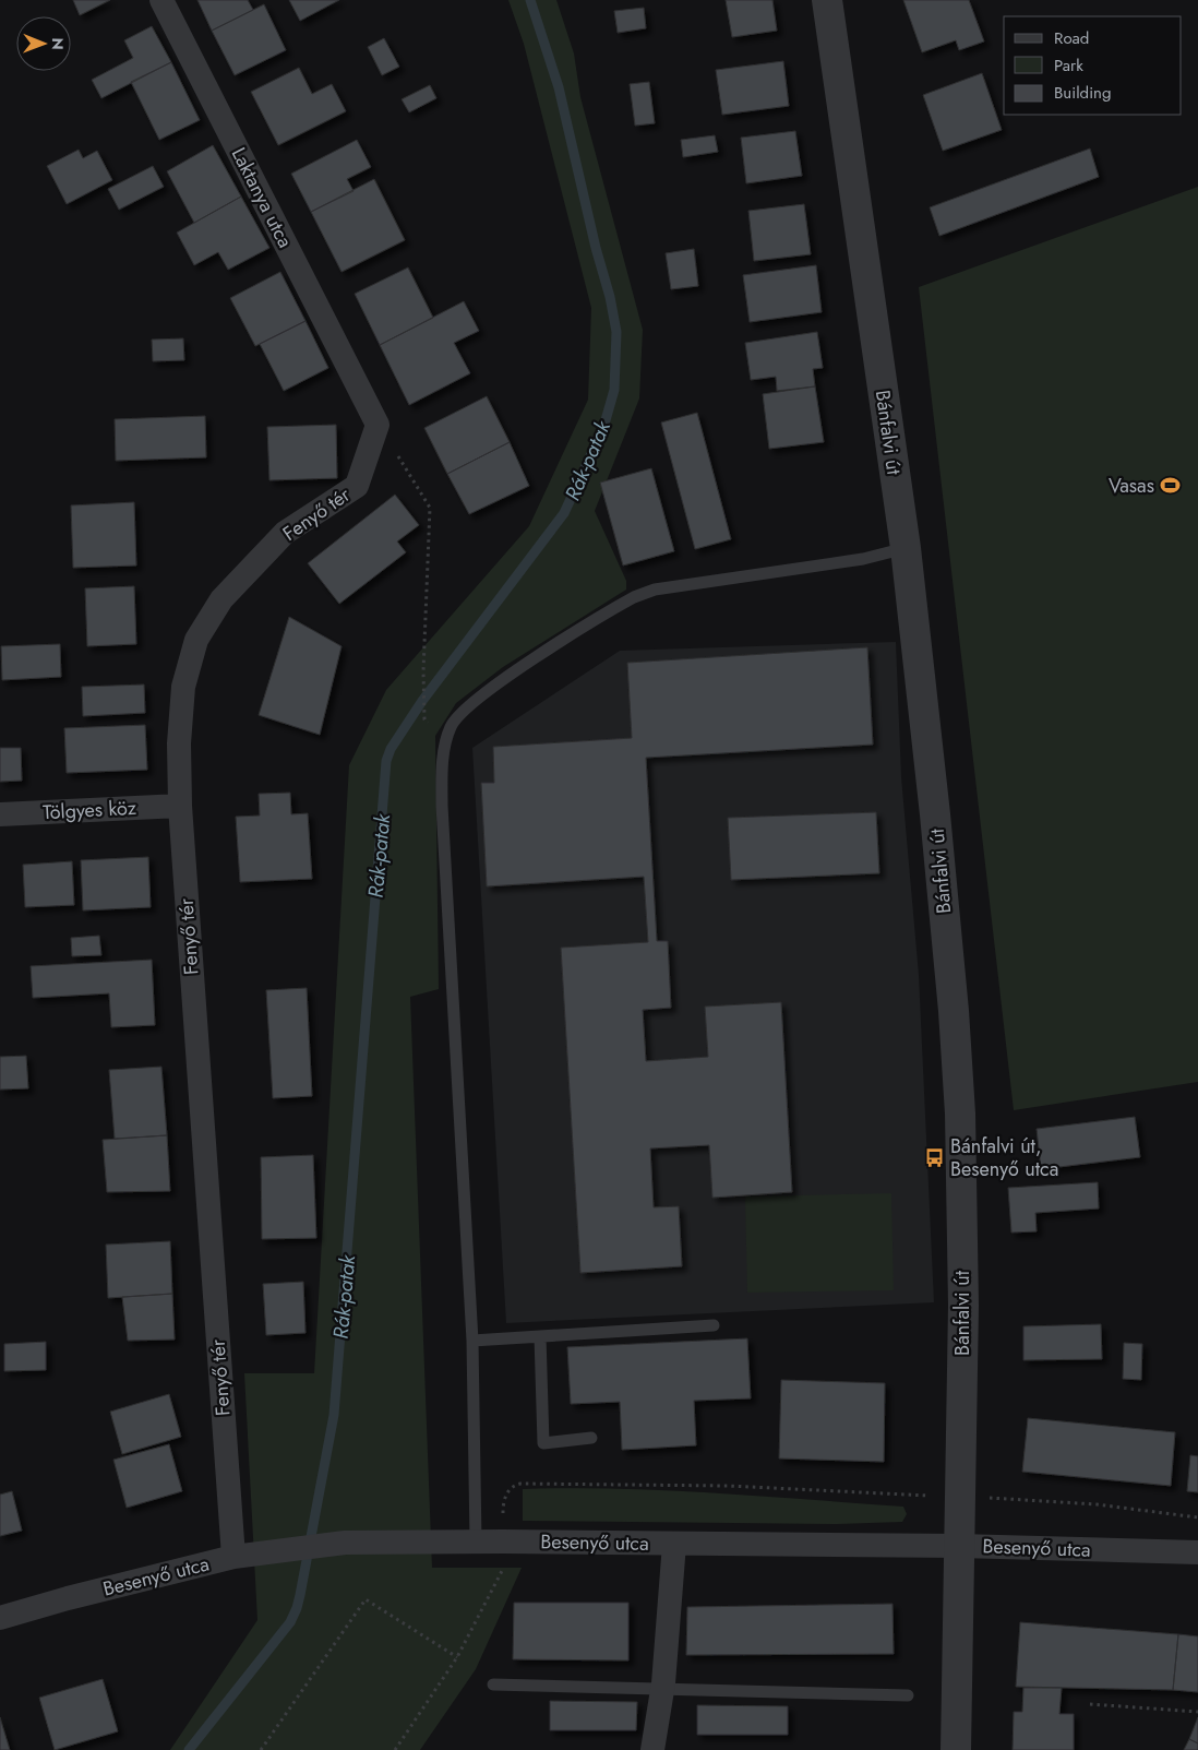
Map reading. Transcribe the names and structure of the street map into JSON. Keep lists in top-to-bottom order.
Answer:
{
  "streets": {
    "street": [
      "Laktanya utca",
      "Bánfalvi út",
      "Fenyő tér",
      "Tölgyes köz",
      "Besenyő utca"
    ]
  },
  "crossings": [
    ["Laktanya utca", "Fenyő tér"],
    ["Bánfalvi út", "Besenyő utca"],
    ["Fenyő tér", "Tölgyes köz"],
    ["Fenyő tér", "Besenyő utca"]
  ],
  "water": ["Rák-patak"],
  "places": {
    "sports": ["Vasas"],
    "bus stop": ["Bánfalvi út, Besenyő utca"]
  },
  "legend": ["Road", "Park", "Building"],
  "north": "right"
}
